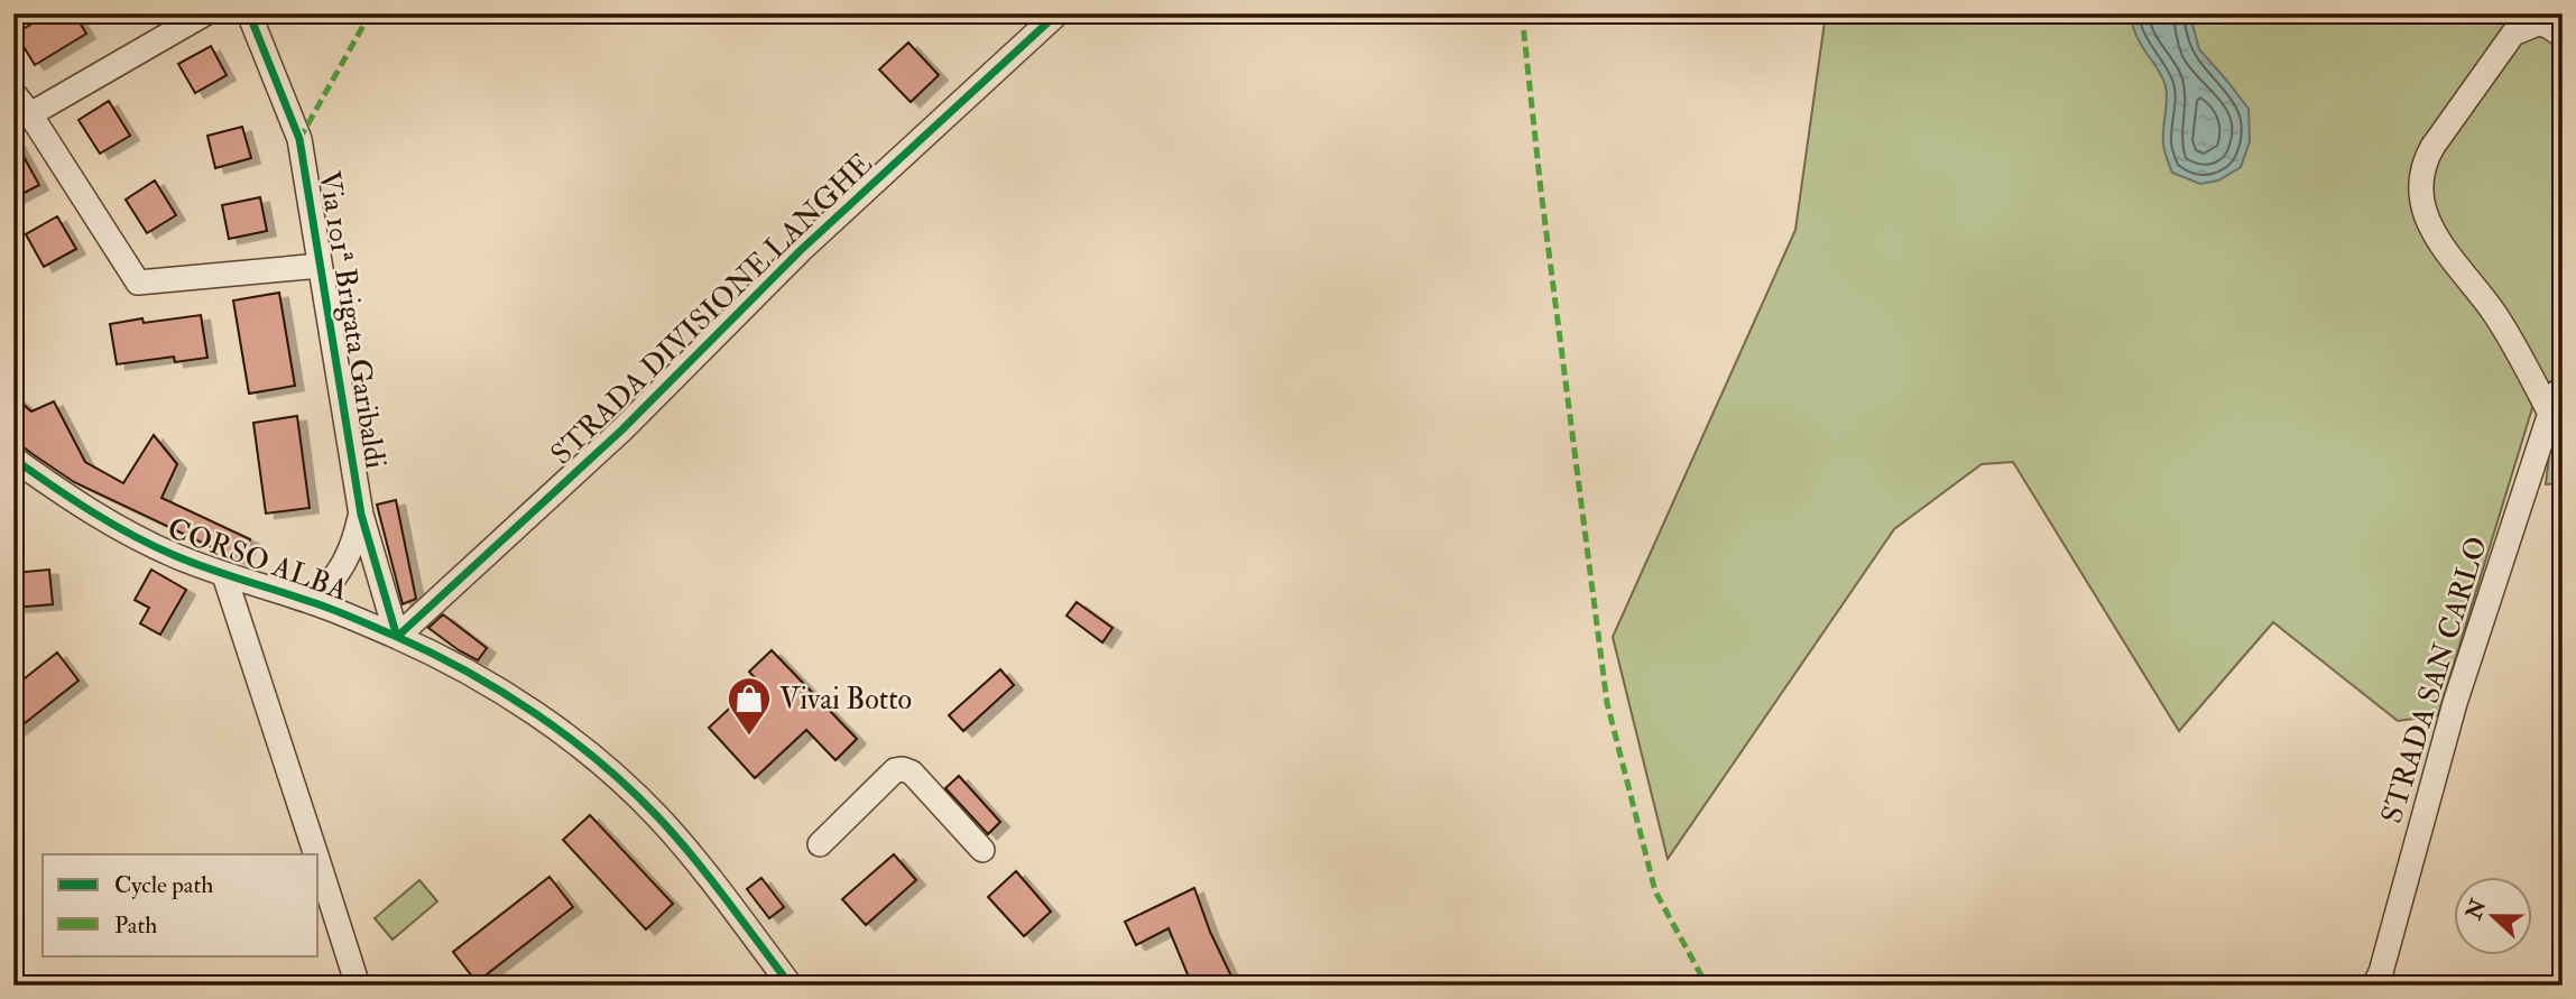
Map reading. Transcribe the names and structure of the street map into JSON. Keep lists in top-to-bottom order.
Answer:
{
  "streets": {
    "street": [
      "STRADA DIVISIONE LANGHE",
      "Via 101ª Brigata Garibaldi",
      "CORSO ALBA",
      "STRADA SAN CARLO"
    ]
  },
  "crossings": [
    ["STRADA DIVISIONE LANGHE", "Via 101ª Brigata Garibaldi"],
    ["STRADA DIVISIONE LANGHE", "CORSO ALBA"],
    ["Via 101ª Brigata Garibaldi", "CORSO ALBA"]
  ],
  "places": {
    "shop": ["Vivai Botto"]
  },
  "legend": ["Cycle path", "Path"],
  "north": "left"
}
